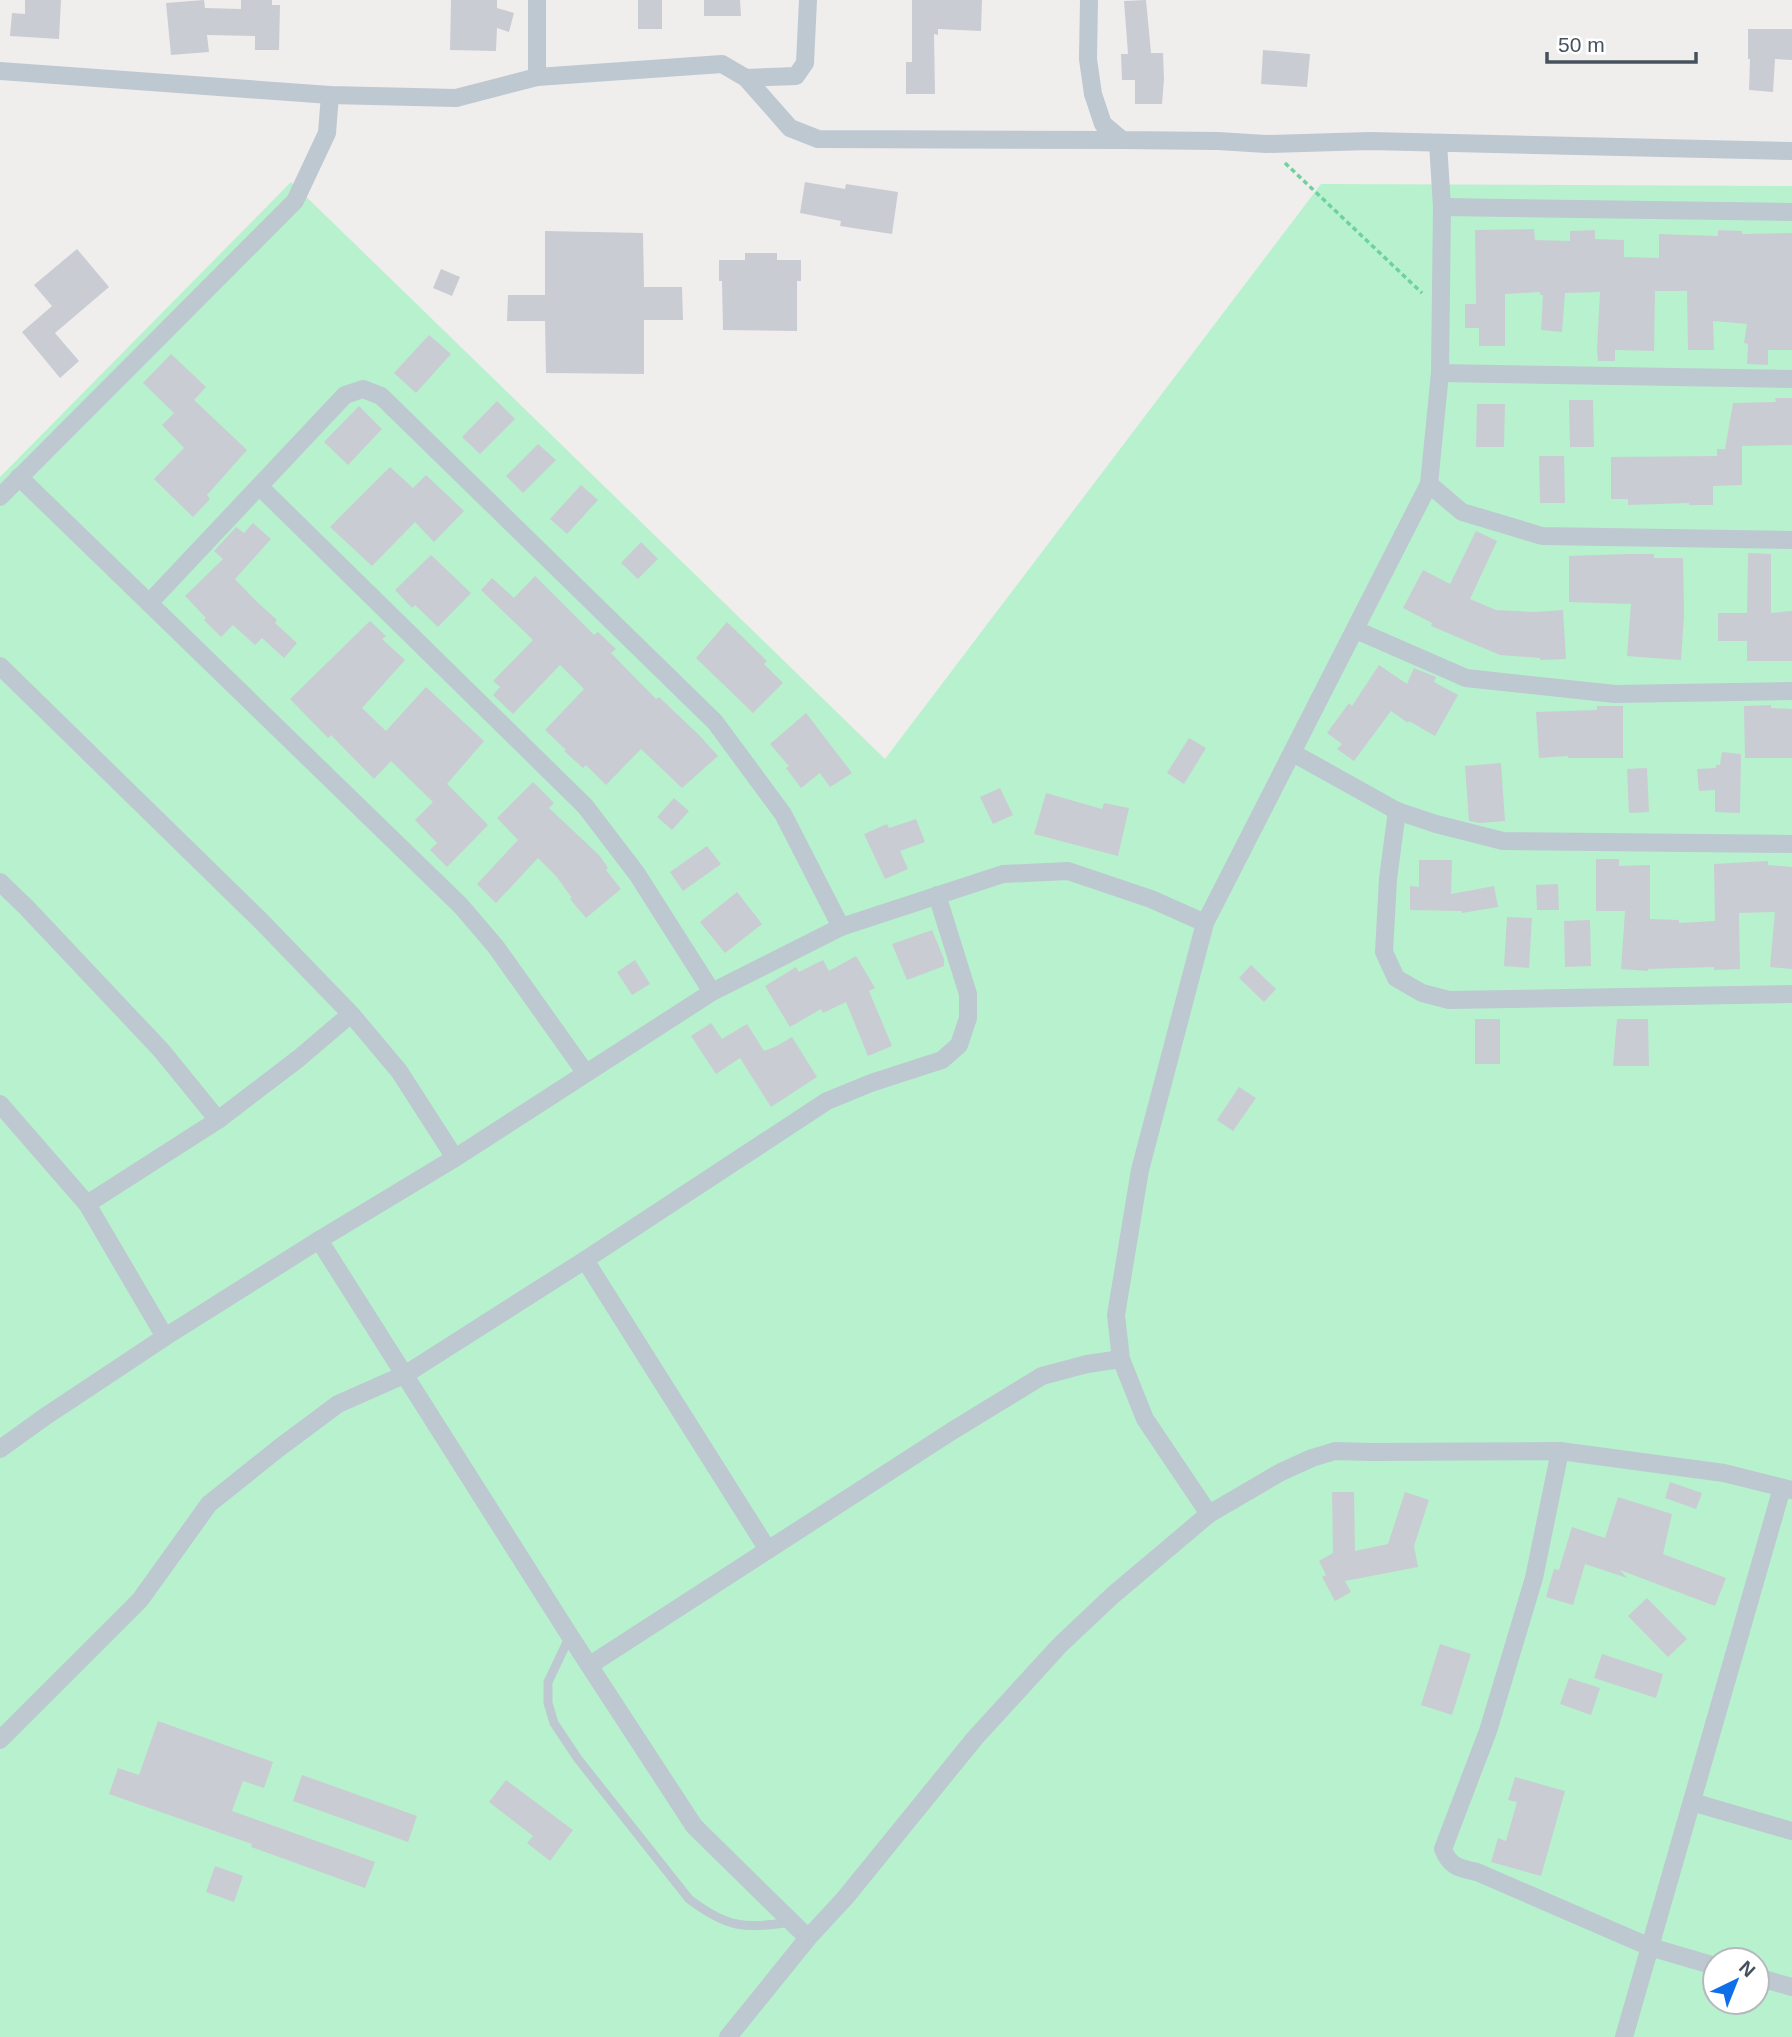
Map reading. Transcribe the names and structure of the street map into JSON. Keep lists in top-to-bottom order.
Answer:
{
  "scale_bar": "50 m",
  "north": "top right"
}
